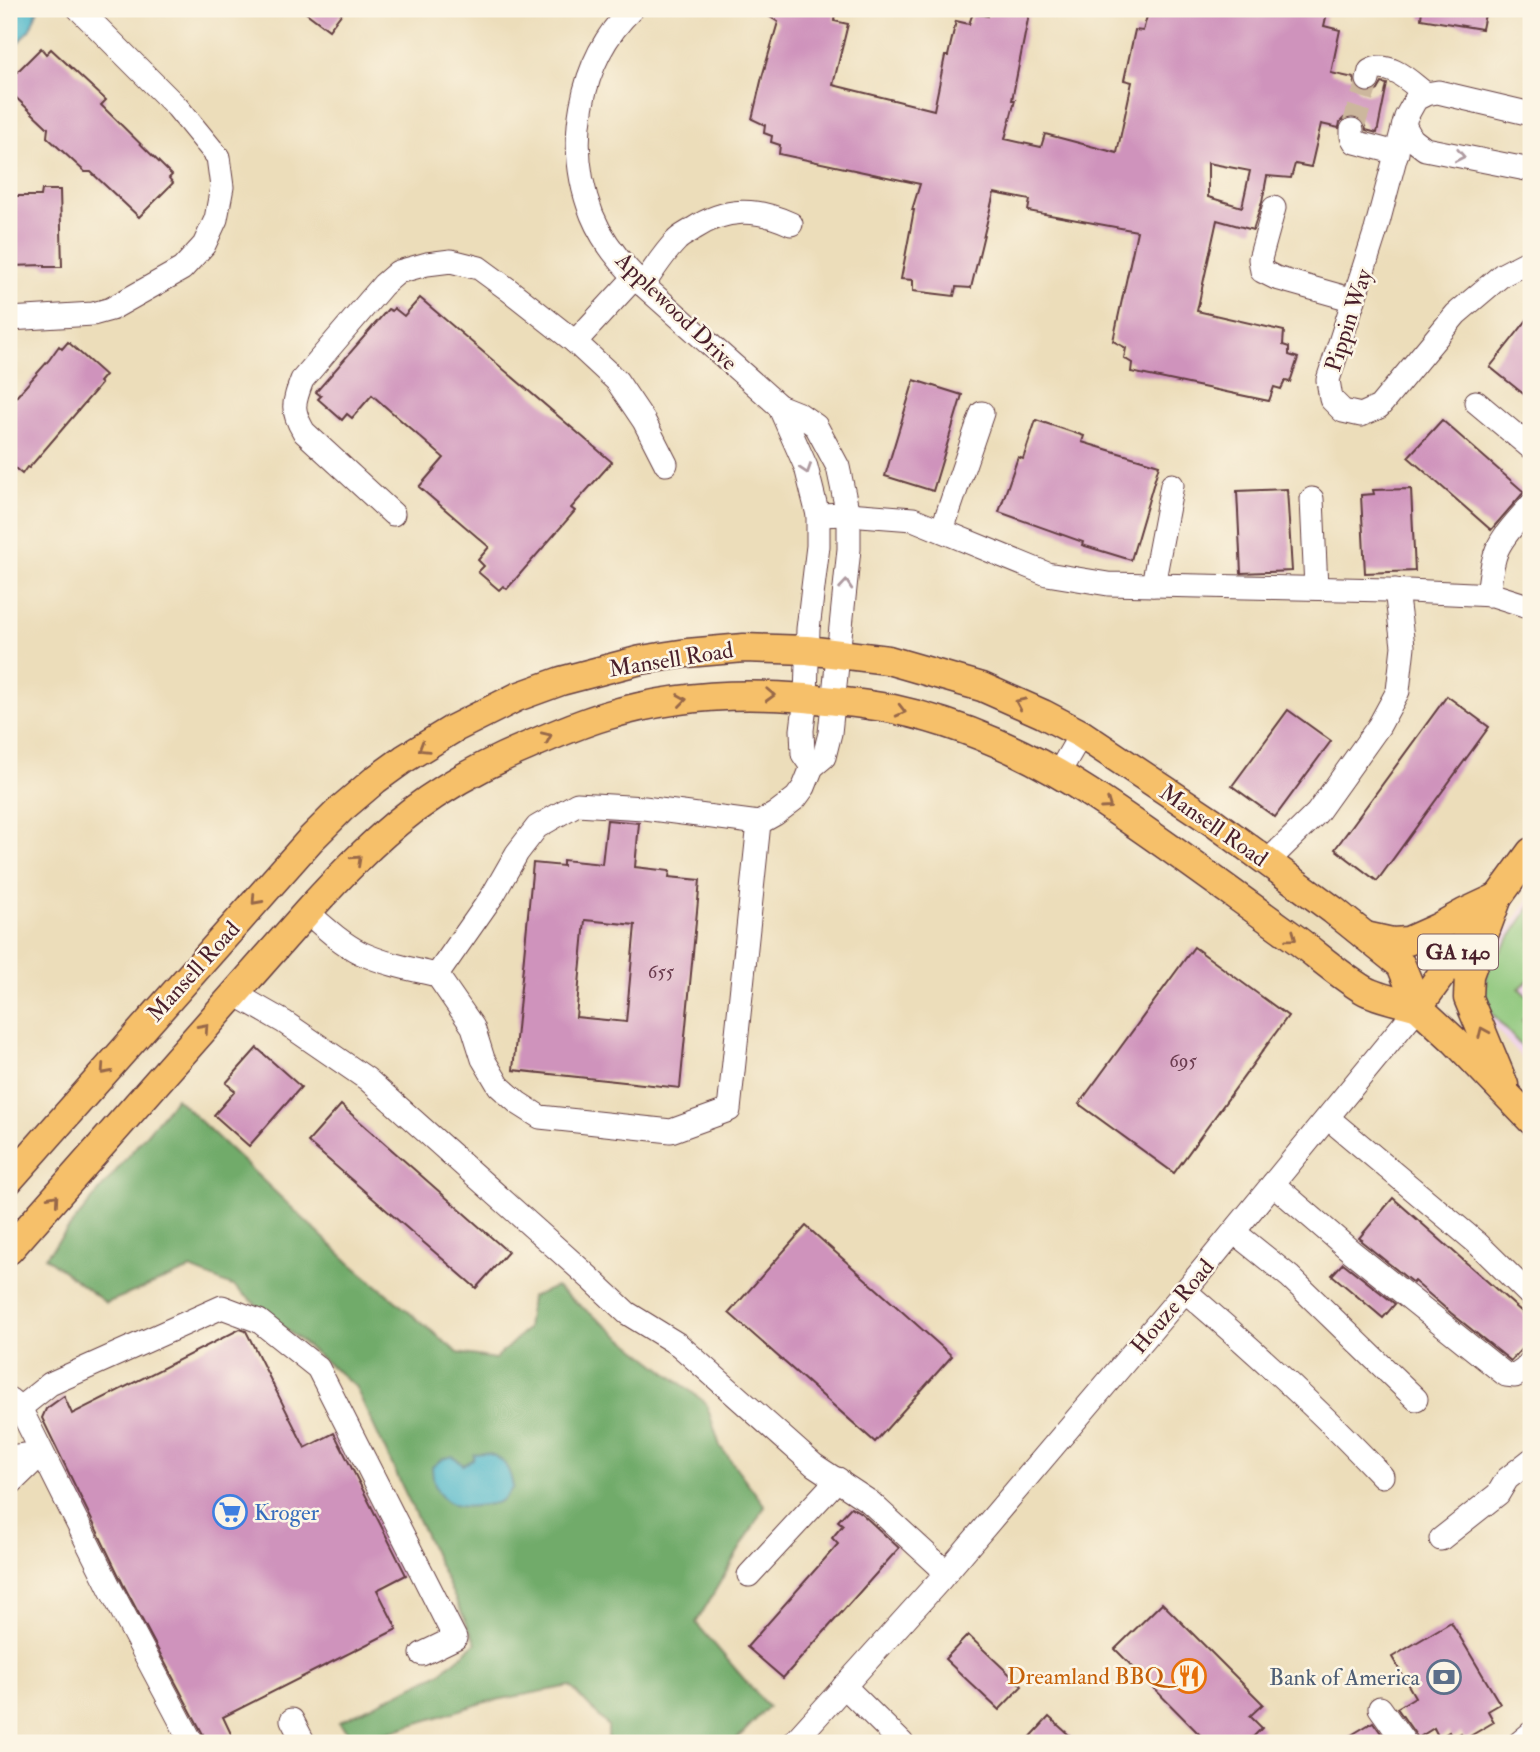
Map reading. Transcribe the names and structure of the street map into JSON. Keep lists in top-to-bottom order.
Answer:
{
  "streets": {
    "main road": ["Mansell Road", "GA 140", "Houze Road"],
    "street": ["Applewood Drive", "Pippin Way"]
  },
  "crossings": [
    ["Applewood Drive", "Mansell Road"],
    ["Mansell Road", "Houze Road"]
  ],
  "places": {
    "supermarket": ["Kroger"],
    "restaurant": ["Dreamland BBQ"],
    "bank": ["Bank of America"]
  },
  "house_numbers": ["655", "695"]
}
